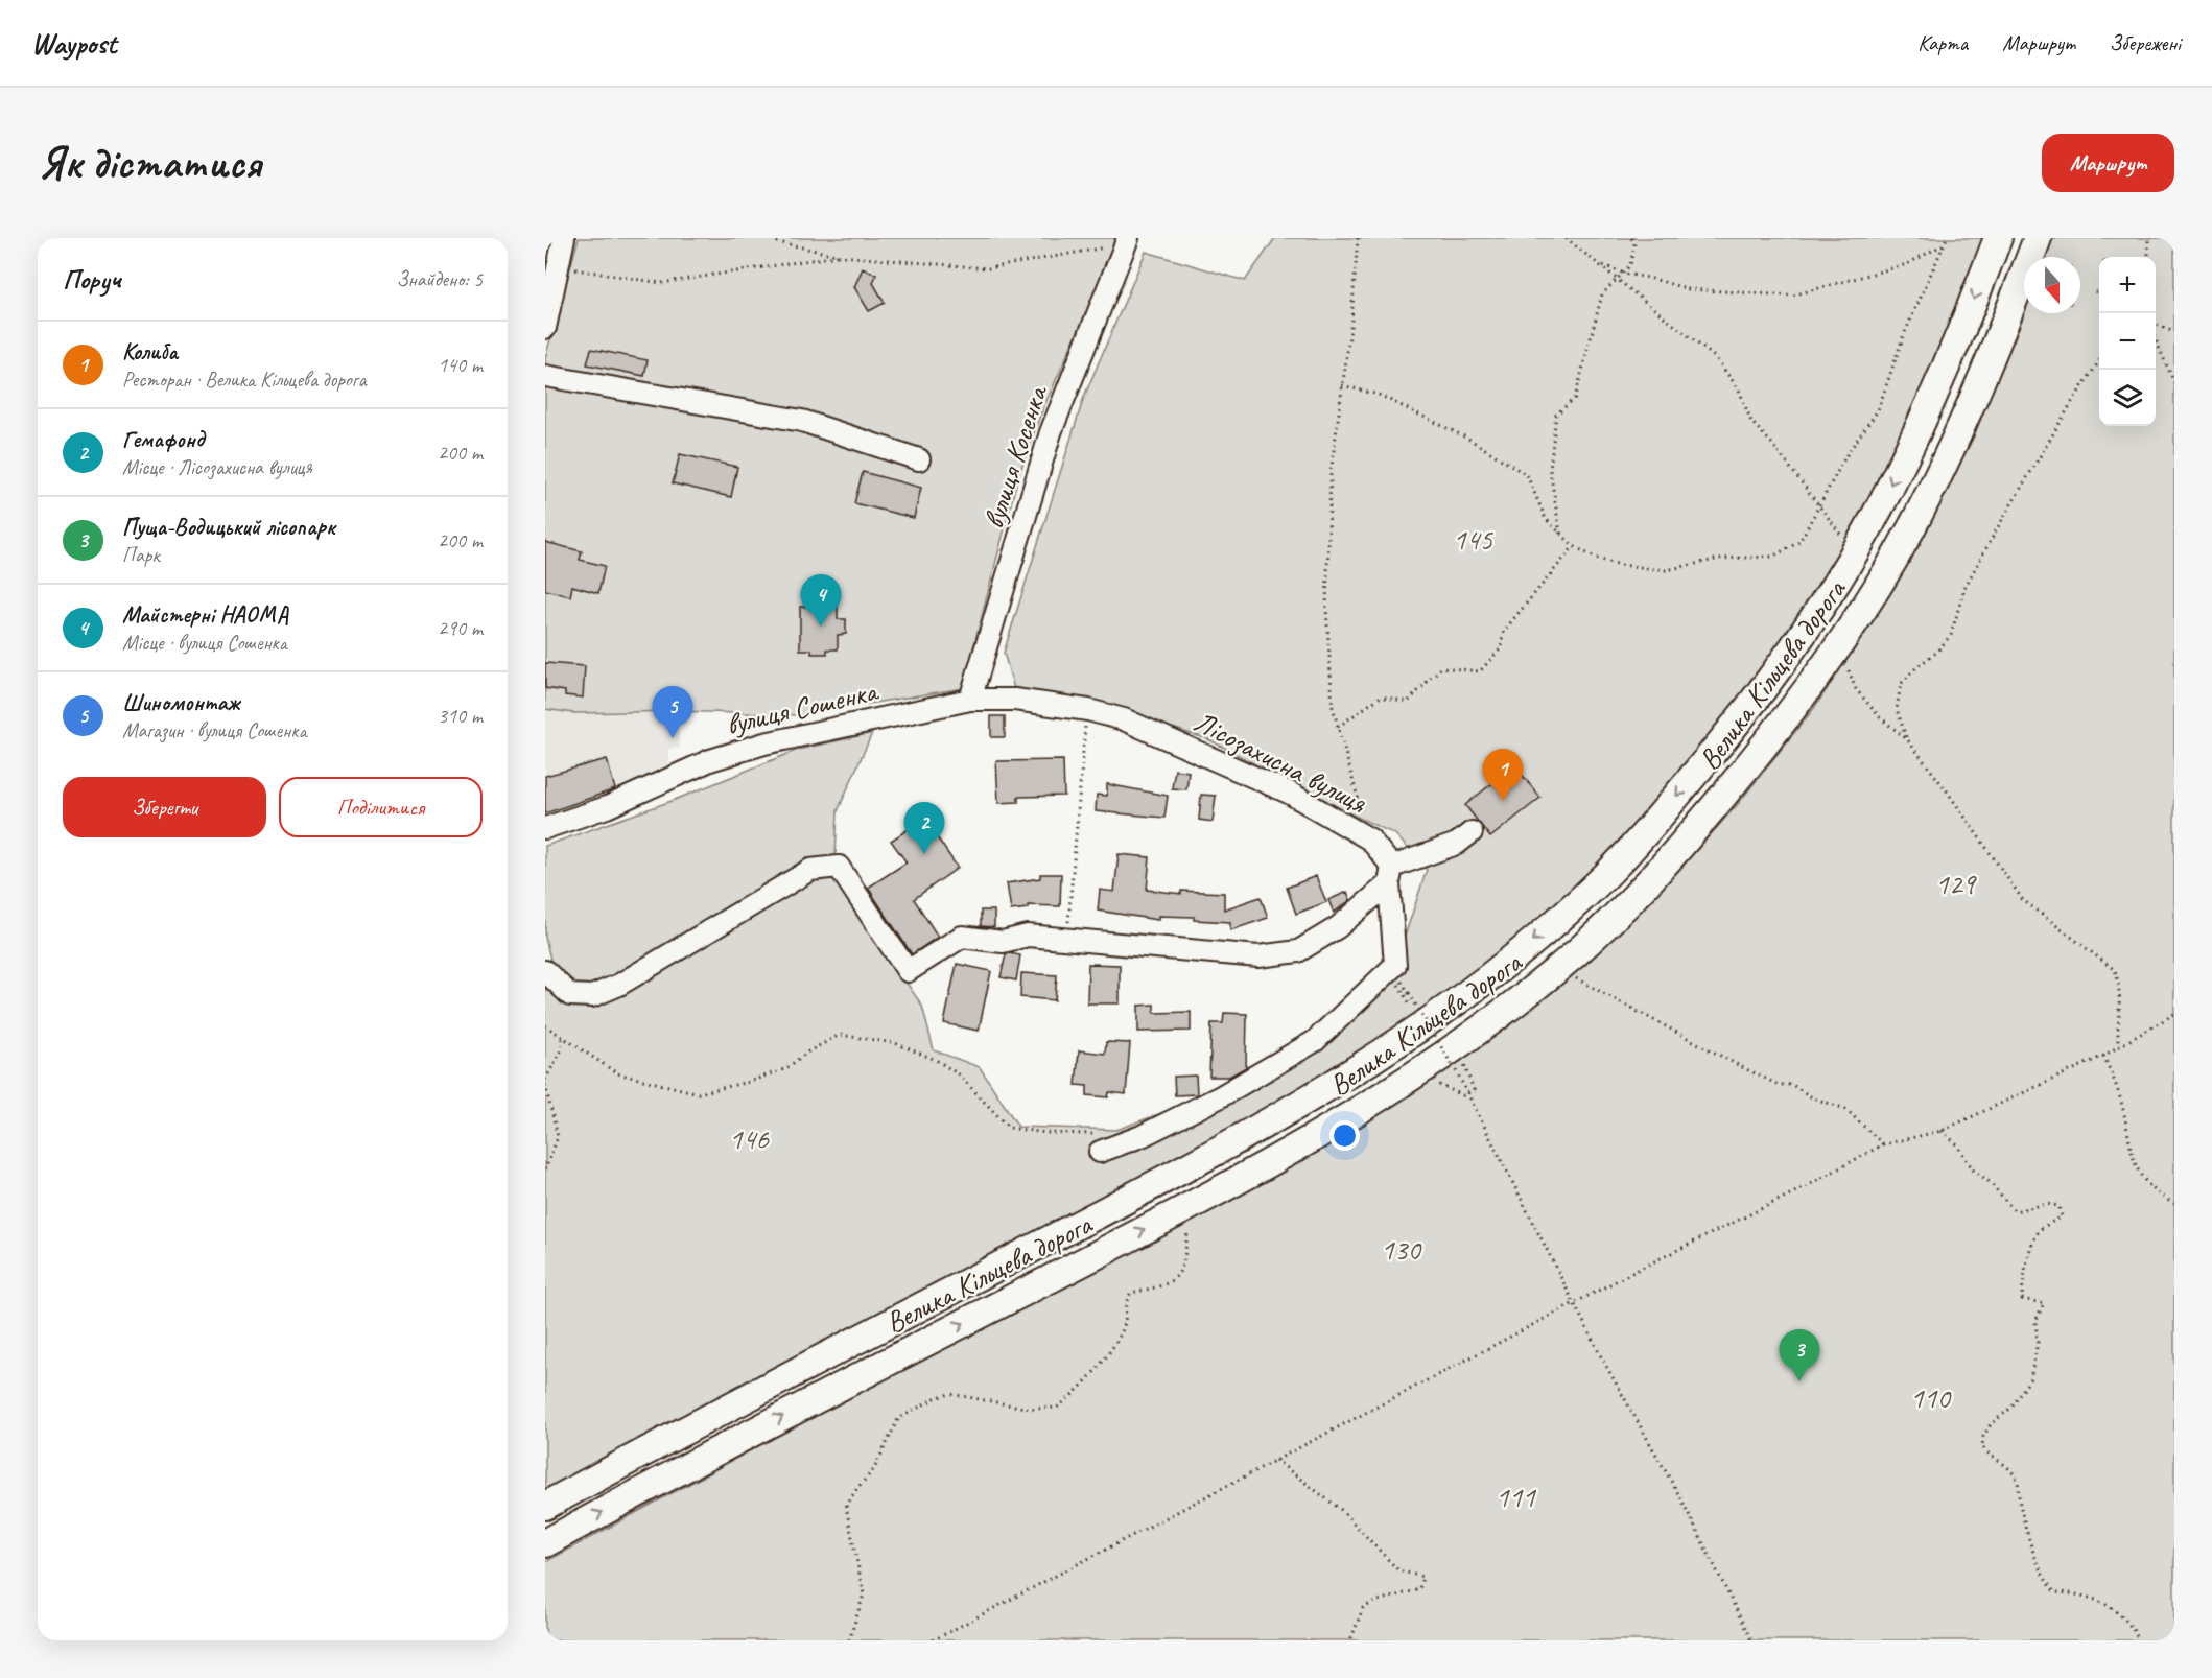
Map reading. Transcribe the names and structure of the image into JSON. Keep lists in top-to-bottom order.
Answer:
{
  "streets": {
    "main road": ["Велика Кільцева дорога"],
    "street": ["вулиця Косенка", "вулиця Сошенка", "Лісозахисна вулиця"]
  },
  "crossings": [
    ["вулиця Косенка", "вулиця Сошенка"],
    ["вулиця Косенка", "Лісозахисна вулиця"],
    ["вулиця Сошенка", "Лісозахисна вулиця"]
  ],
  "parks": [
    "145",
    "129",
    "146",
    "130",
    "110",
    "111"
  ],
  "north": "bottom",
  "page": {
    "header": "Waypost",
    "nav": ["Карта", "Маршрут", "Збережені"],
    "buttons": [
      "Маршрут",
      ["Зберегти", "Поділитися"]
    ],
    "title": "Як дістатися",
    "heading": ["Поруч", "Знайдено: 5"],
    "map_buttons": ["+", "−"],
    "list": [
      {
        "mark": "1",
        "name": "Колиба",
        "note": "Ресторан · Велика Кільцева дорога",
        "value": "140 m"
      },
      {
        "mark": "2",
        "name": "Гемафонд",
        "note": "Місце · Лісозахисна вулиця",
        "value": "200 m"
      },
      {
        "mark": "3",
        "name": "Пуща-Водицький лісопарк",
        "note": "Парк",
        "value": "200 m"
      },
      {
        "mark": "4",
        "name": "Майстерні НАОМА",
        "note": "Місце · вулиця Сошенка",
        "value": "290 m"
      },
      {
        "mark": "5",
        "name": "Шиномонтаж",
        "note": "Магазин · вулиця Сошенка",
        "value": "310 m"
      }
    ],
    "pins": [
      "4",
      "5",
      "1",
      "2",
      "3"
    ]
  }
}
